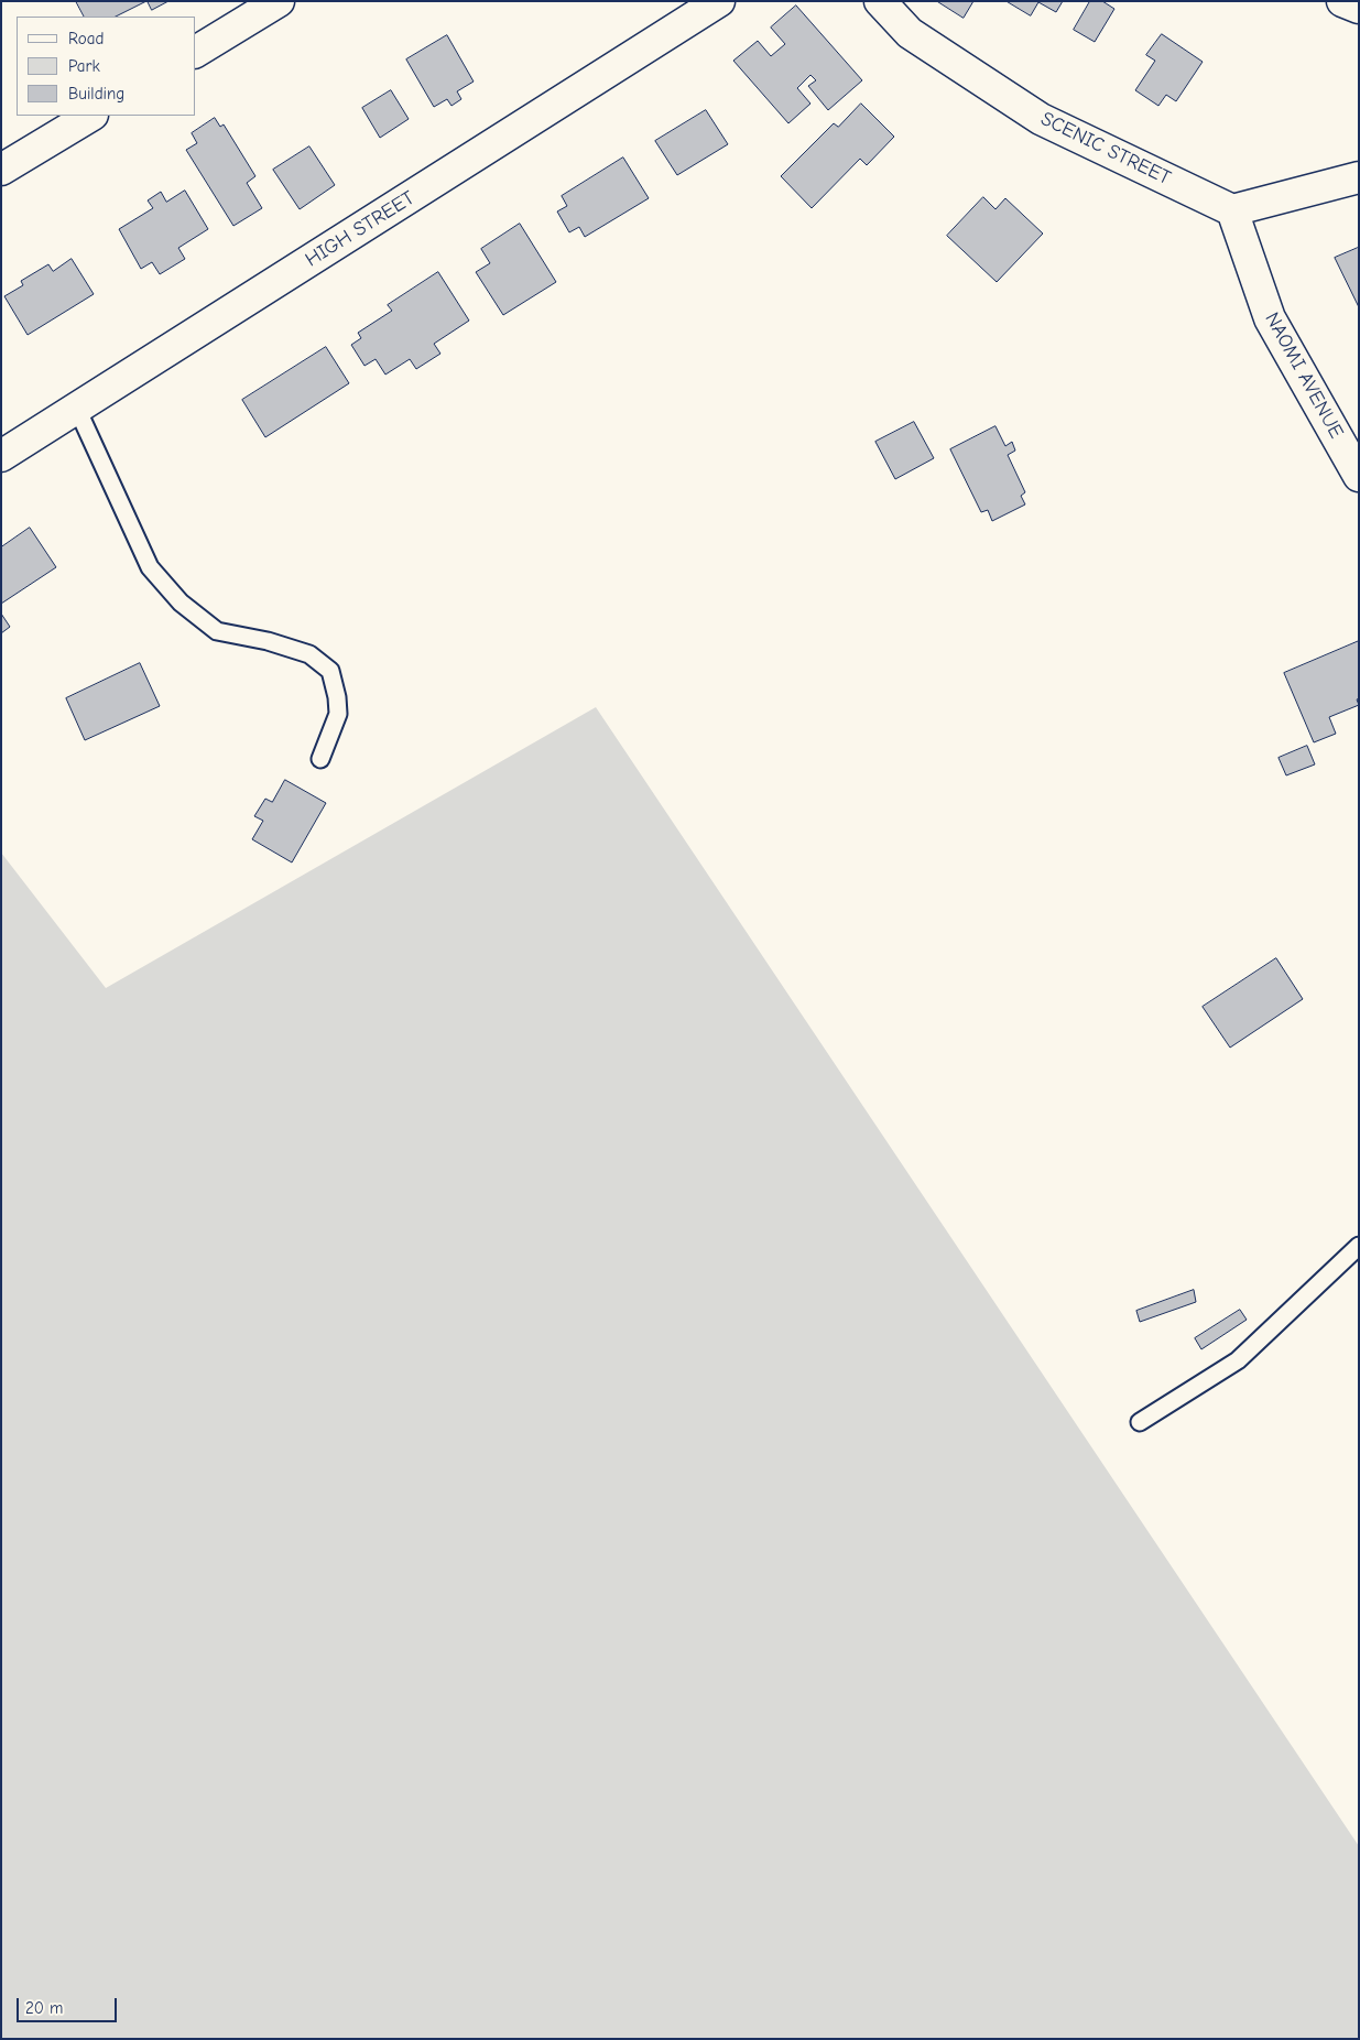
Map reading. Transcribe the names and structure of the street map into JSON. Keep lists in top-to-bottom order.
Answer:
{
  "streets": {
    "street": ["SCENIC STREET", "HIGH STREET", "NAOMI AVENUE"]
  },
  "crossings": [
    ["SCENIC STREET", "NAOMI AVENUE"]
  ],
  "legend": ["Road", "Park", "Building"],
  "scale_bar": "20 m"
}
